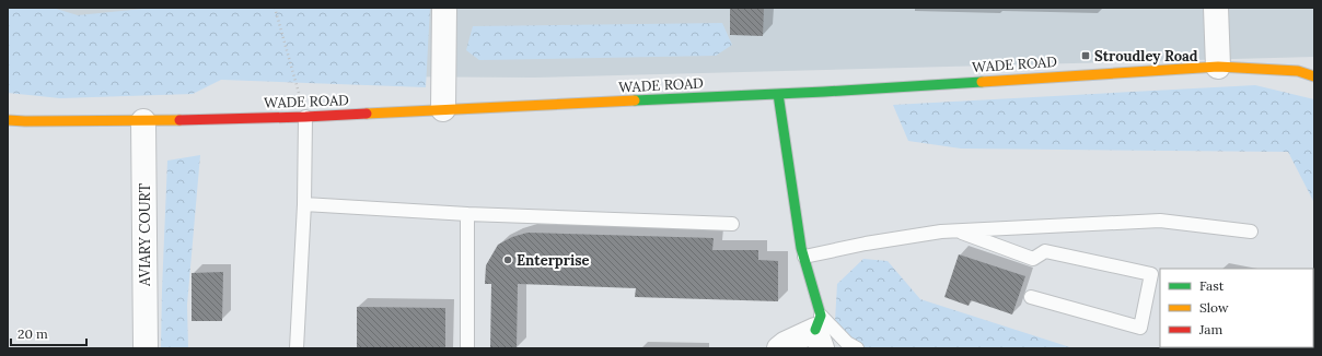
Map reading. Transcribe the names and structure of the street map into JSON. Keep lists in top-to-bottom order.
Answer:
{
  "streets": {
    "street": ["WADE ROAD", "AVIARY COURT"]
  },
  "crossings": [
    ["WADE ROAD", "AVIARY COURT"]
  ],
  "places": {
    "transit": ["Stroudley Road"],
    "other": ["Enterprise"]
  },
  "legend": ["Fast", "Slow", "Jam"],
  "scale_bar": "20 m"
}
